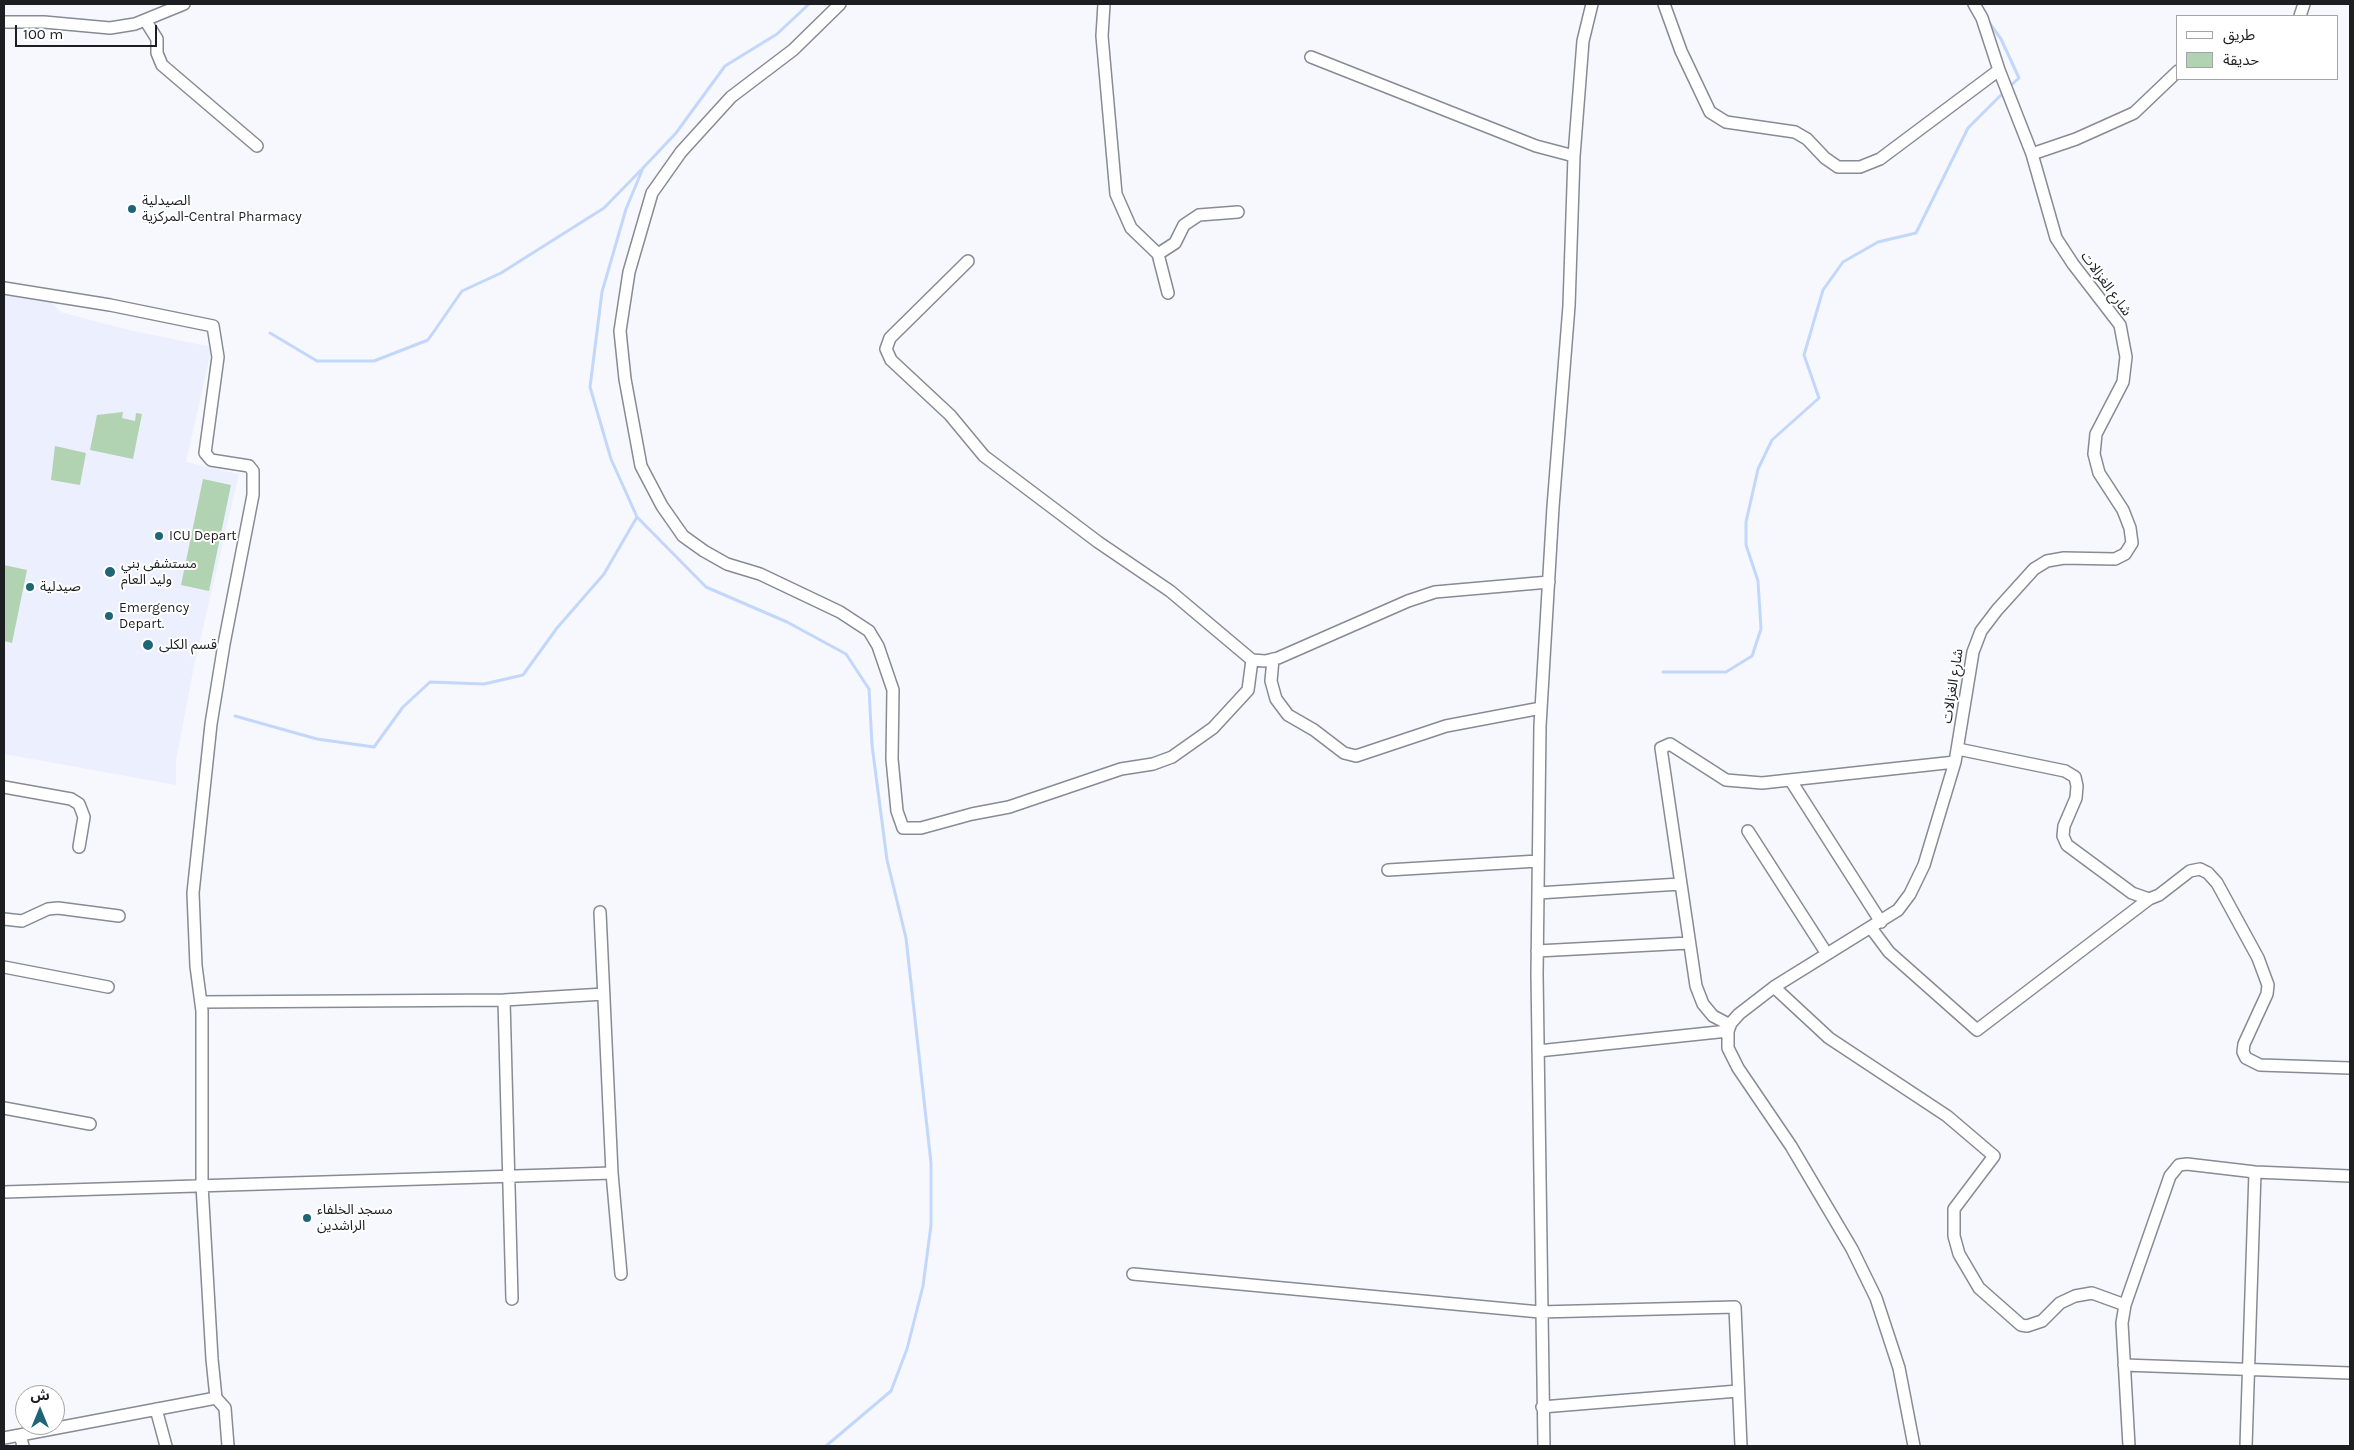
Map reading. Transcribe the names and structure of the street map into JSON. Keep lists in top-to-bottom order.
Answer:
{
  "streets": {
    "street": ["شارع الغزالات"]
  },
  "places": [
    "الصيدلية المركزية-Central Pharmacy",
    "ICU Depart",
    "مستشفى بني وليد العام",
    "صيدلية",
    "Emergency Depart.",
    "قسم الكلى",
    "مسجد الخلفاء الراشدين"
  ],
  "legend": ["طريق", "حديقة"],
  "scale_bar": "100 m",
  "north": "top"
}
